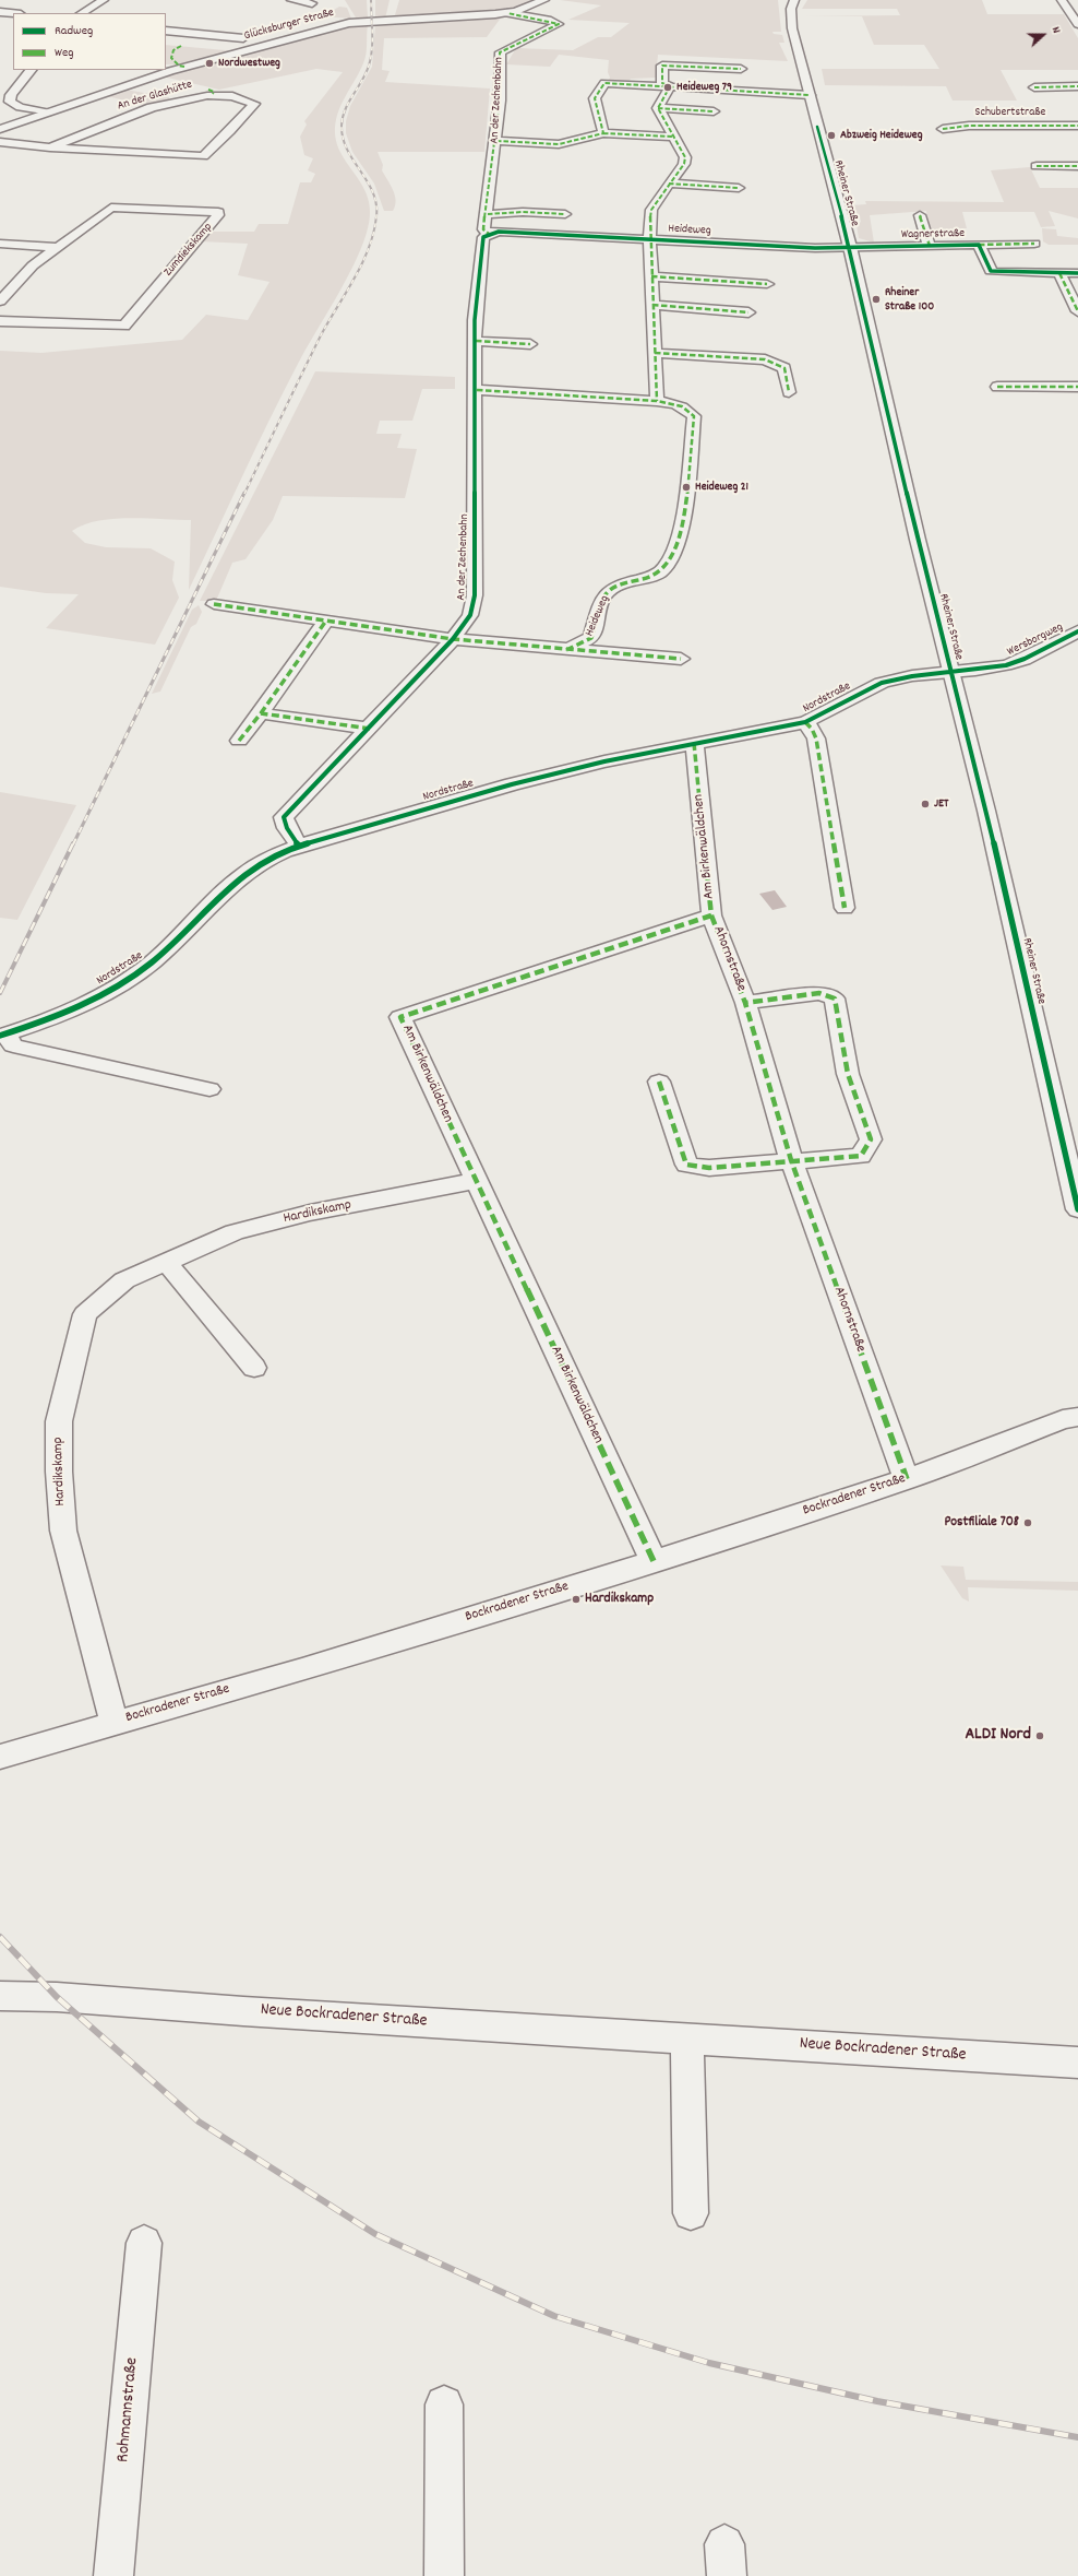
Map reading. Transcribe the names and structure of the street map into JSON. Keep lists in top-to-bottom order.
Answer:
{
  "streets": {
    "street": [
      "Glücksburger Straße",
      "An der Glashütte",
      "An der Zechenbahn",
      "Schubertstraße",
      "Rheiner Straße",
      "Heideweg",
      "Wagnerstraße",
      "Zumdiekskamp",
      "Wersborgweg",
      "Nordstraße",
      "Am Birkenwäldchen",
      "Ahornstraße",
      "Hardikskamp",
      "Bockradener Straße",
      "Neue Bockradener Straße",
      "Rohmannstraße"
    ]
  },
  "crossings": [
    ["Glücksburger Straße", "An der Zechenbahn"],
    ["An der Zechenbahn", "Heideweg"],
    ["An der Zechenbahn", "Nordstraße"],
    ["Rheiner Straße", "Heideweg"],
    ["Rheiner Straße", "Wagnerstraße"],
    ["Rheiner Straße", "Wersborgweg"],
    ["Rheiner Straße", "Nordstraße"],
    ["Heideweg", "Wagnerstraße"],
    ["Wersborgweg", "Nordstraße"],
    ["Nordstraße", "Am Birkenwäldchen"],
    ["Am Birkenwäldchen", "Ahornstraße"],
    ["Am Birkenwäldchen", "Hardikskamp"],
    ["Am Birkenwäldchen", "Bockradener Straße"],
    ["Ahornstraße", "Bockradener Straße"],
    ["Hardikskamp", "Bockradener Straße"]
  ],
  "places": [
    "Nordwestweg",
    "Heideweg 79",
    "Abzweig Heideweg",
    "Rheiner Straße 100",
    "Heideweg 21",
    "JET",
    "Postfiliale 708",
    "Hardikskamp",
    "ALDI Nord"
  ],
  "legend": ["Radweg", "Weg"],
  "north": "right"
}
